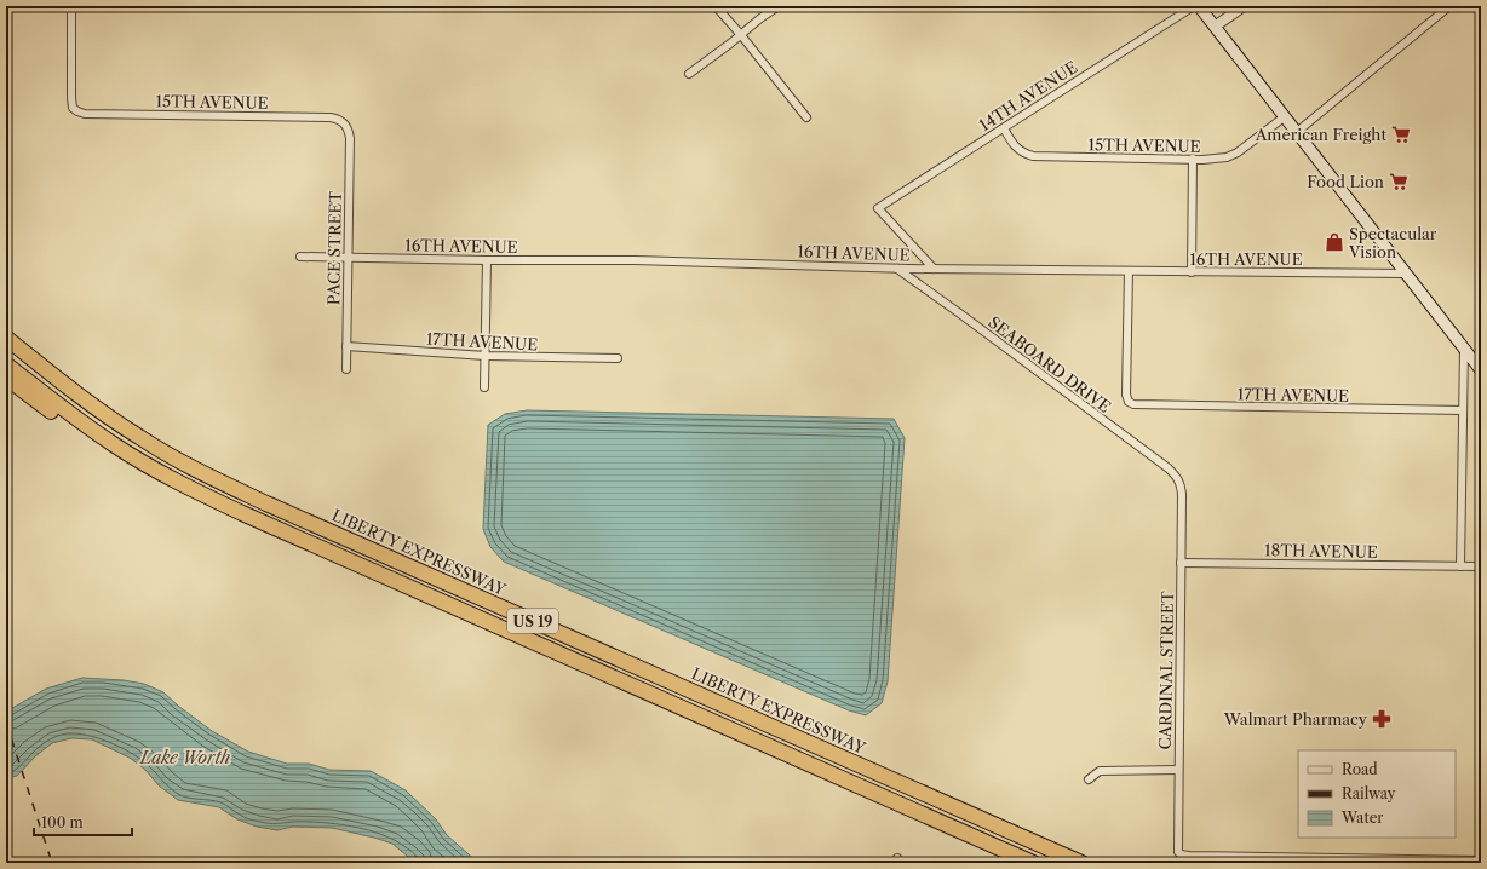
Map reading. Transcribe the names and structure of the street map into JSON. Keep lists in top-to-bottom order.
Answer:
{
  "streets": {
    "highway": ["LIBERTY EXPRESSWAY", "US 19"],
    "street": [
      "14TH AVENUE",
      "15TH AVENUE",
      "16TH AVENUE",
      "PACE STREET",
      "17TH AVENUE",
      "SEABOARD DRIVE",
      "18TH AVENUE",
      "CARDINAL STREET"
    ]
  },
  "crossings": [
    ["14TH AVENUE", "15TH AVENUE"],
    ["14TH AVENUE", "16TH AVENUE"],
    ["15TH AVENUE", "PACE STREET"],
    ["16TH AVENUE", "PACE STREET"],
    ["16TH AVENUE", "17TH AVENUE"],
    ["16TH AVENUE", "SEABOARD DRIVE"],
    ["PACE STREET", "17TH AVENUE"],
    ["SEABOARD DRIVE", "CARDINAL STREET"],
    ["18TH AVENUE", "CARDINAL STREET"]
  ],
  "water": ["Lake Worth"],
  "places": {
    "supermarket": ["American Freight", "Food Lion"],
    "shop": ["Spectacular Vision"],
    "pharmacy": ["Walmart Pharmacy"]
  },
  "legend": ["Road", "Railway", "Water"],
  "scale_bar": "100 m"
}
